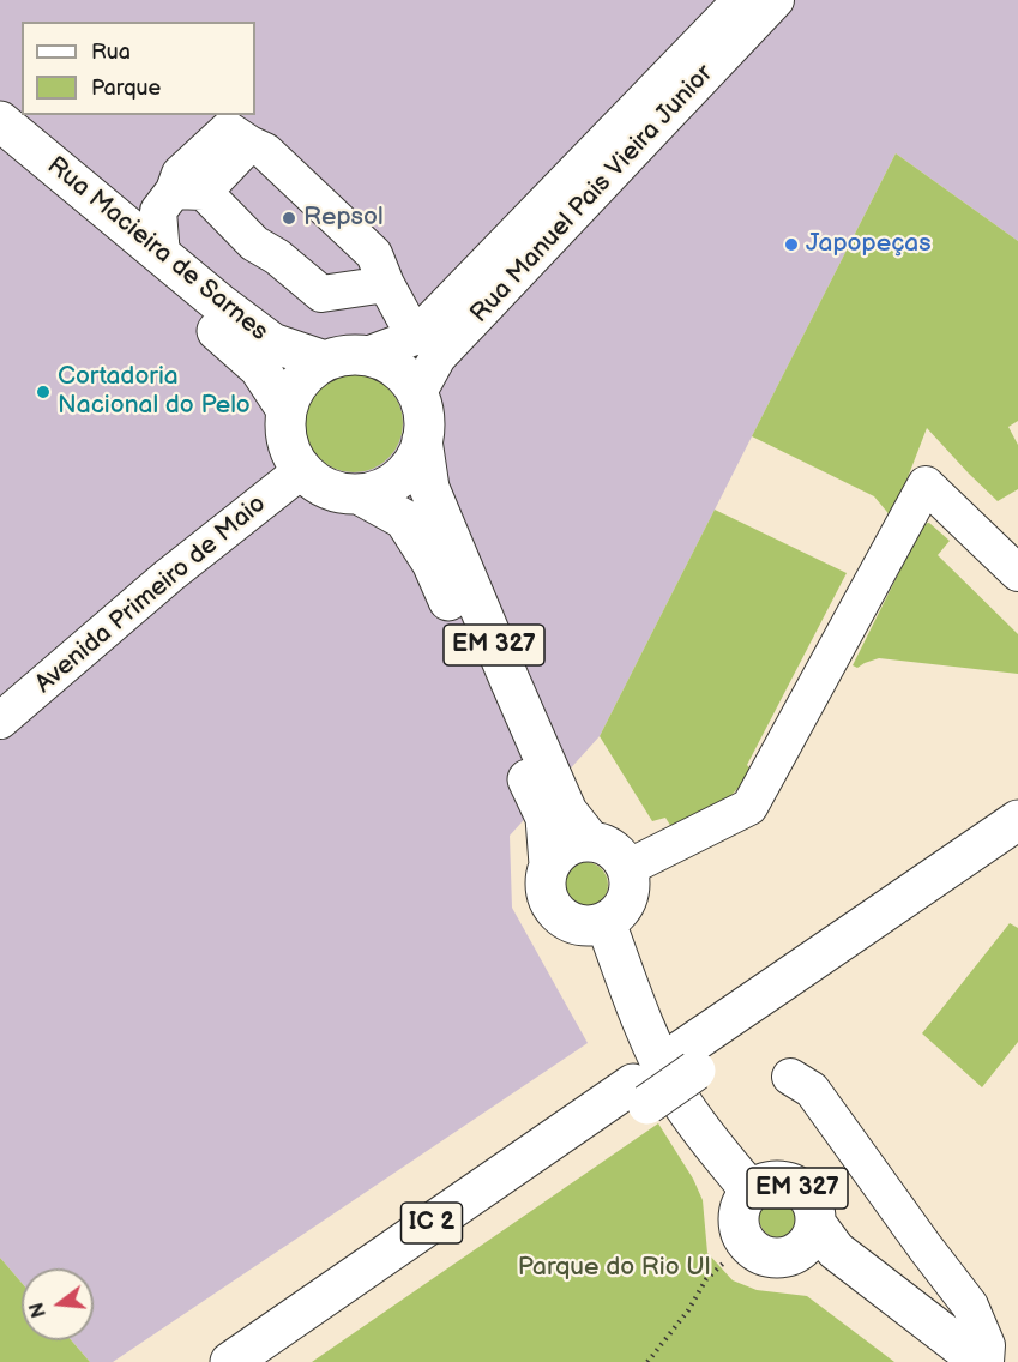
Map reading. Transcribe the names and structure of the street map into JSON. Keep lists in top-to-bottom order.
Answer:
{
  "streets": {
    "main road": ["Rua Macieira de Sarnes", "EM 327", "IC 2"],
    "street": ["Rua Manuel Pais Vieira Junior", "Avenida Primeiro de Maio"]
  },
  "crossings": [
    ["Rua Manuel Pais Vieira Junior", "Rua Macieira de Sarnes"],
    ["Rua Manuel Pais Vieira Junior", "Avenida Primeiro de Maio"],
    ["Rua Manuel Pais Vieira Junior", "EM 327"],
    ["Rua Macieira de Sarnes", "Avenida Primeiro de Maio"],
    ["Rua Macieira de Sarnes", "EM 327"],
    ["Avenida Primeiro de Maio", "EM 327"]
  ],
  "parks": ["Parque do Rio Ul"],
  "places": ["Repsol", "Japopeças", "Cortadoria Nacional do Pelo"],
  "legend": ["Rua", "Parque"],
  "north": "left"
}
